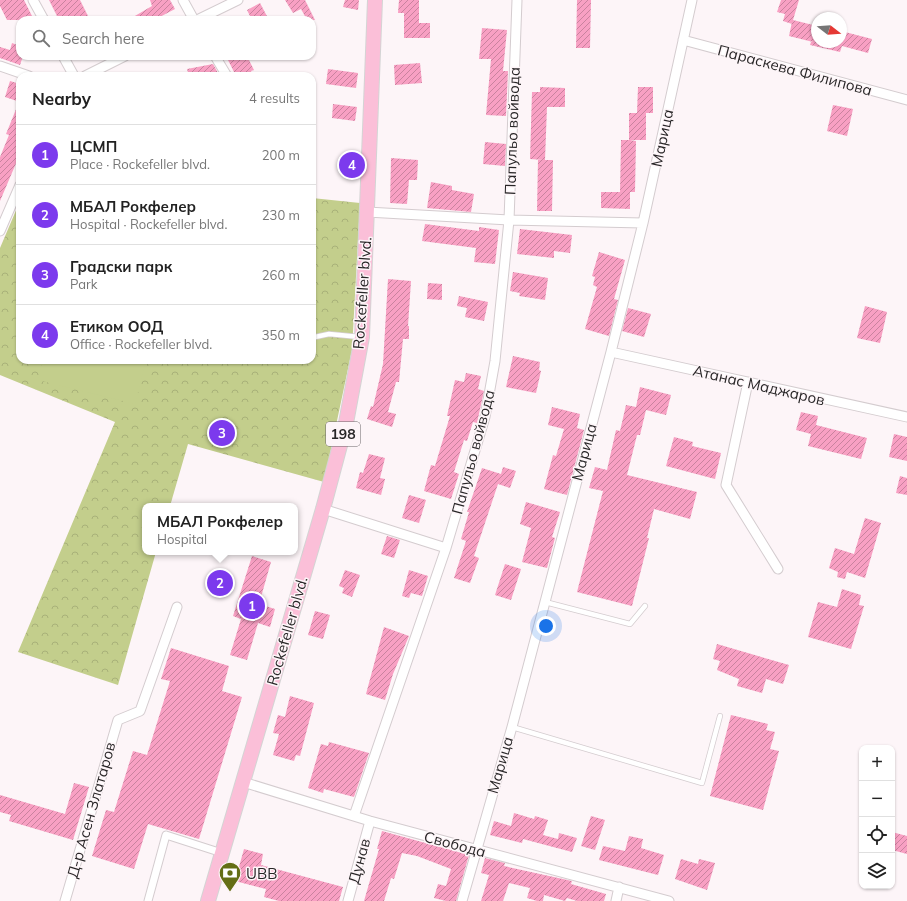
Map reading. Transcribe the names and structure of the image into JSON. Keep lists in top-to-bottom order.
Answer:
{
  "streets": {
    "main road": ["Rockefeller blvd.", "198"],
    "street": [
      "Параскева Филипова",
      "Папульо войвода",
      "Марица",
      "Атанас Маджаров",
      "Д-р Асен Златаров",
      "Свобода",
      "Дунав"
    ]
  },
  "crossings": [
    ["Параскева Филипова", "Марица"],
    ["Папульо войвода", "Свобода"],
    ["Марица", "Атанас Маджаров"],
    ["Марица", "Свобода"],
    ["Rockefeller blvd.", "Свобода"],
    ["Свобода", "Дунав"]
  ],
  "places": {
    "bank": ["UBB"]
  },
  "north": "right",
  "page": {
    "search": "Search here",
    "heading": ["Nearby", "4 results"],
    "list": [
      {
        "mark": "1",
        "name": "ЦСМП",
        "note": "Place · Rockefeller blvd.",
        "value": "200 m"
      },
      {
        "mark": "2",
        "name": "МБАЛ Рокфелер",
        "note": "Hospital · Rockefeller blvd.",
        "value": "230 m"
      },
      {
        "mark": "3",
        "name": "Градски парк",
        "note": "Park",
        "value": "260 m"
      },
      {
        "mark": "4",
        "name": "Етиком ООД",
        "note": "Office · Rockefeller blvd.",
        "value": "350 m"
      }
    ],
    "pins": [
      "4",
      "3",
      "2",
      "1"
    ],
    "popup": ["МБАЛ Рокфелер", "Hospital"],
    "map_buttons": ["+", "−"]
  }
}
